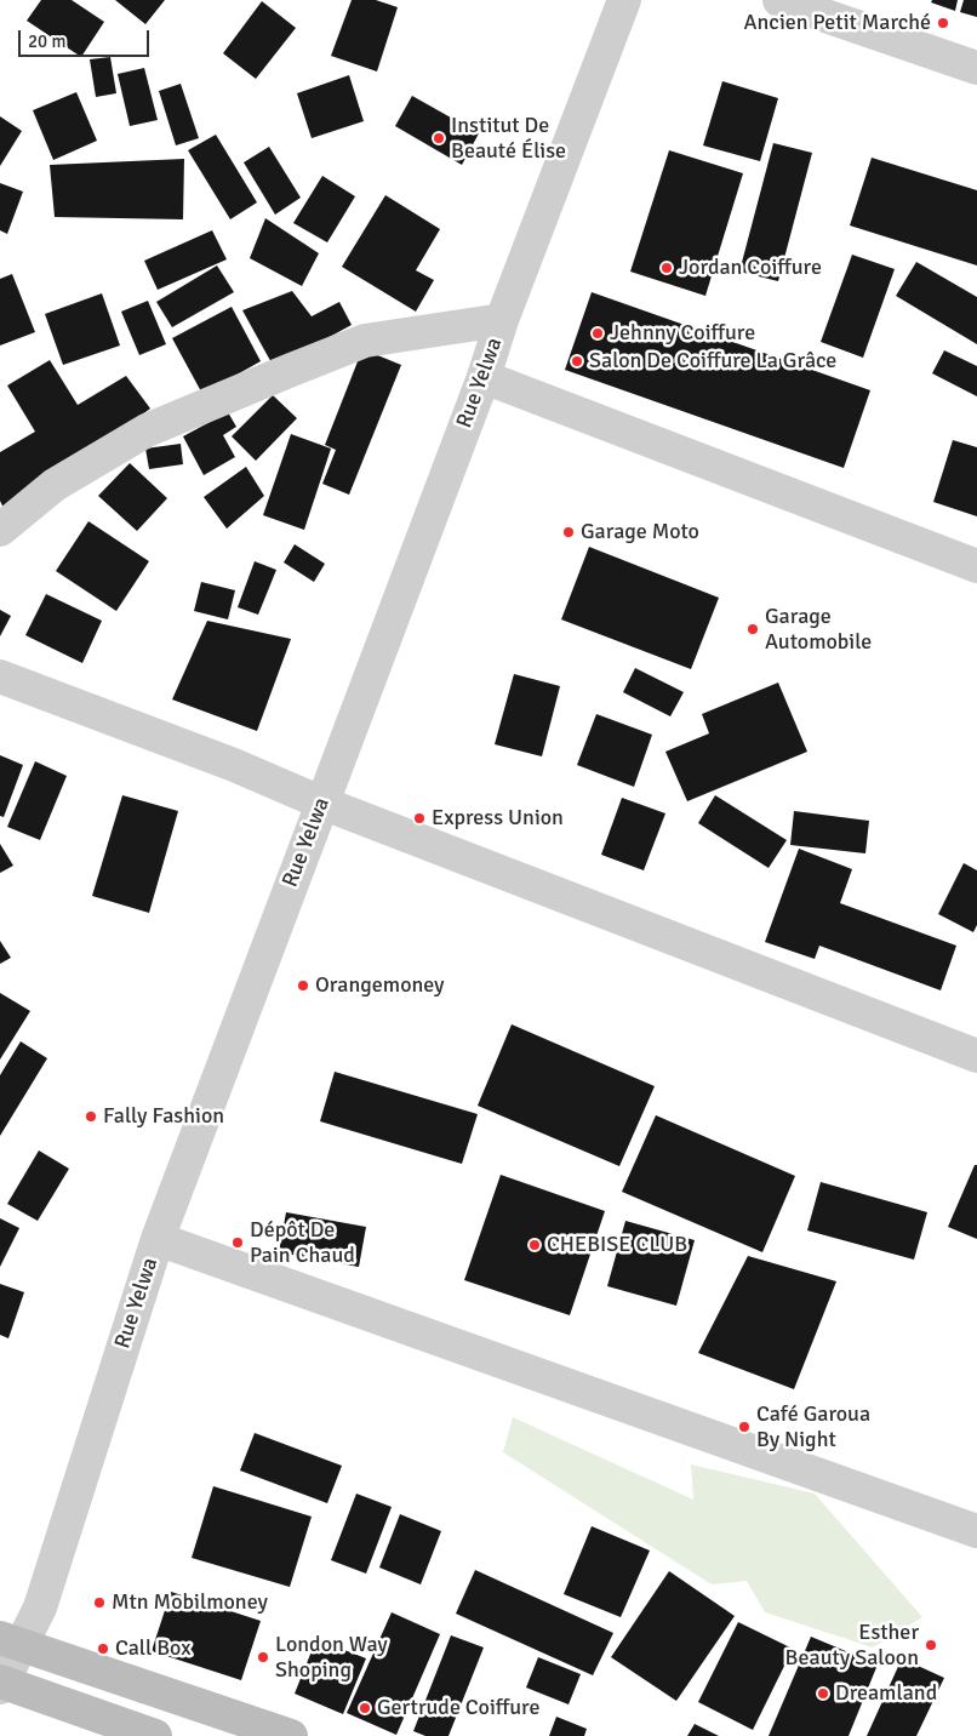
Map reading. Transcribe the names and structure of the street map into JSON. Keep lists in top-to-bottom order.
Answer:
{
  "streets": {
    "street": ["Rue Yelwa"]
  },
  "places": [
    "Ancien Petit Marché",
    "Institut De Beauté Élise",
    "Jordan Coiffure",
    "Jehnny Coiffure",
    "Salon De Coiffure La Grâce",
    "Garage Moto",
    "Garage Automobile",
    "Express Union",
    "Orangemoney",
    "Fally Fashion",
    "Dépôt De Pain Chaud",
    "CHEBISE CLUB",
    "Café Garoua By Night",
    "Mtn Mobilmoney",
    "Esther Beauty Saloon",
    "Call Box",
    "London Way Shoping",
    "Dreamland",
    "Gertrude Coiffure"
  ],
  "scale_bar": "20 m"
}
